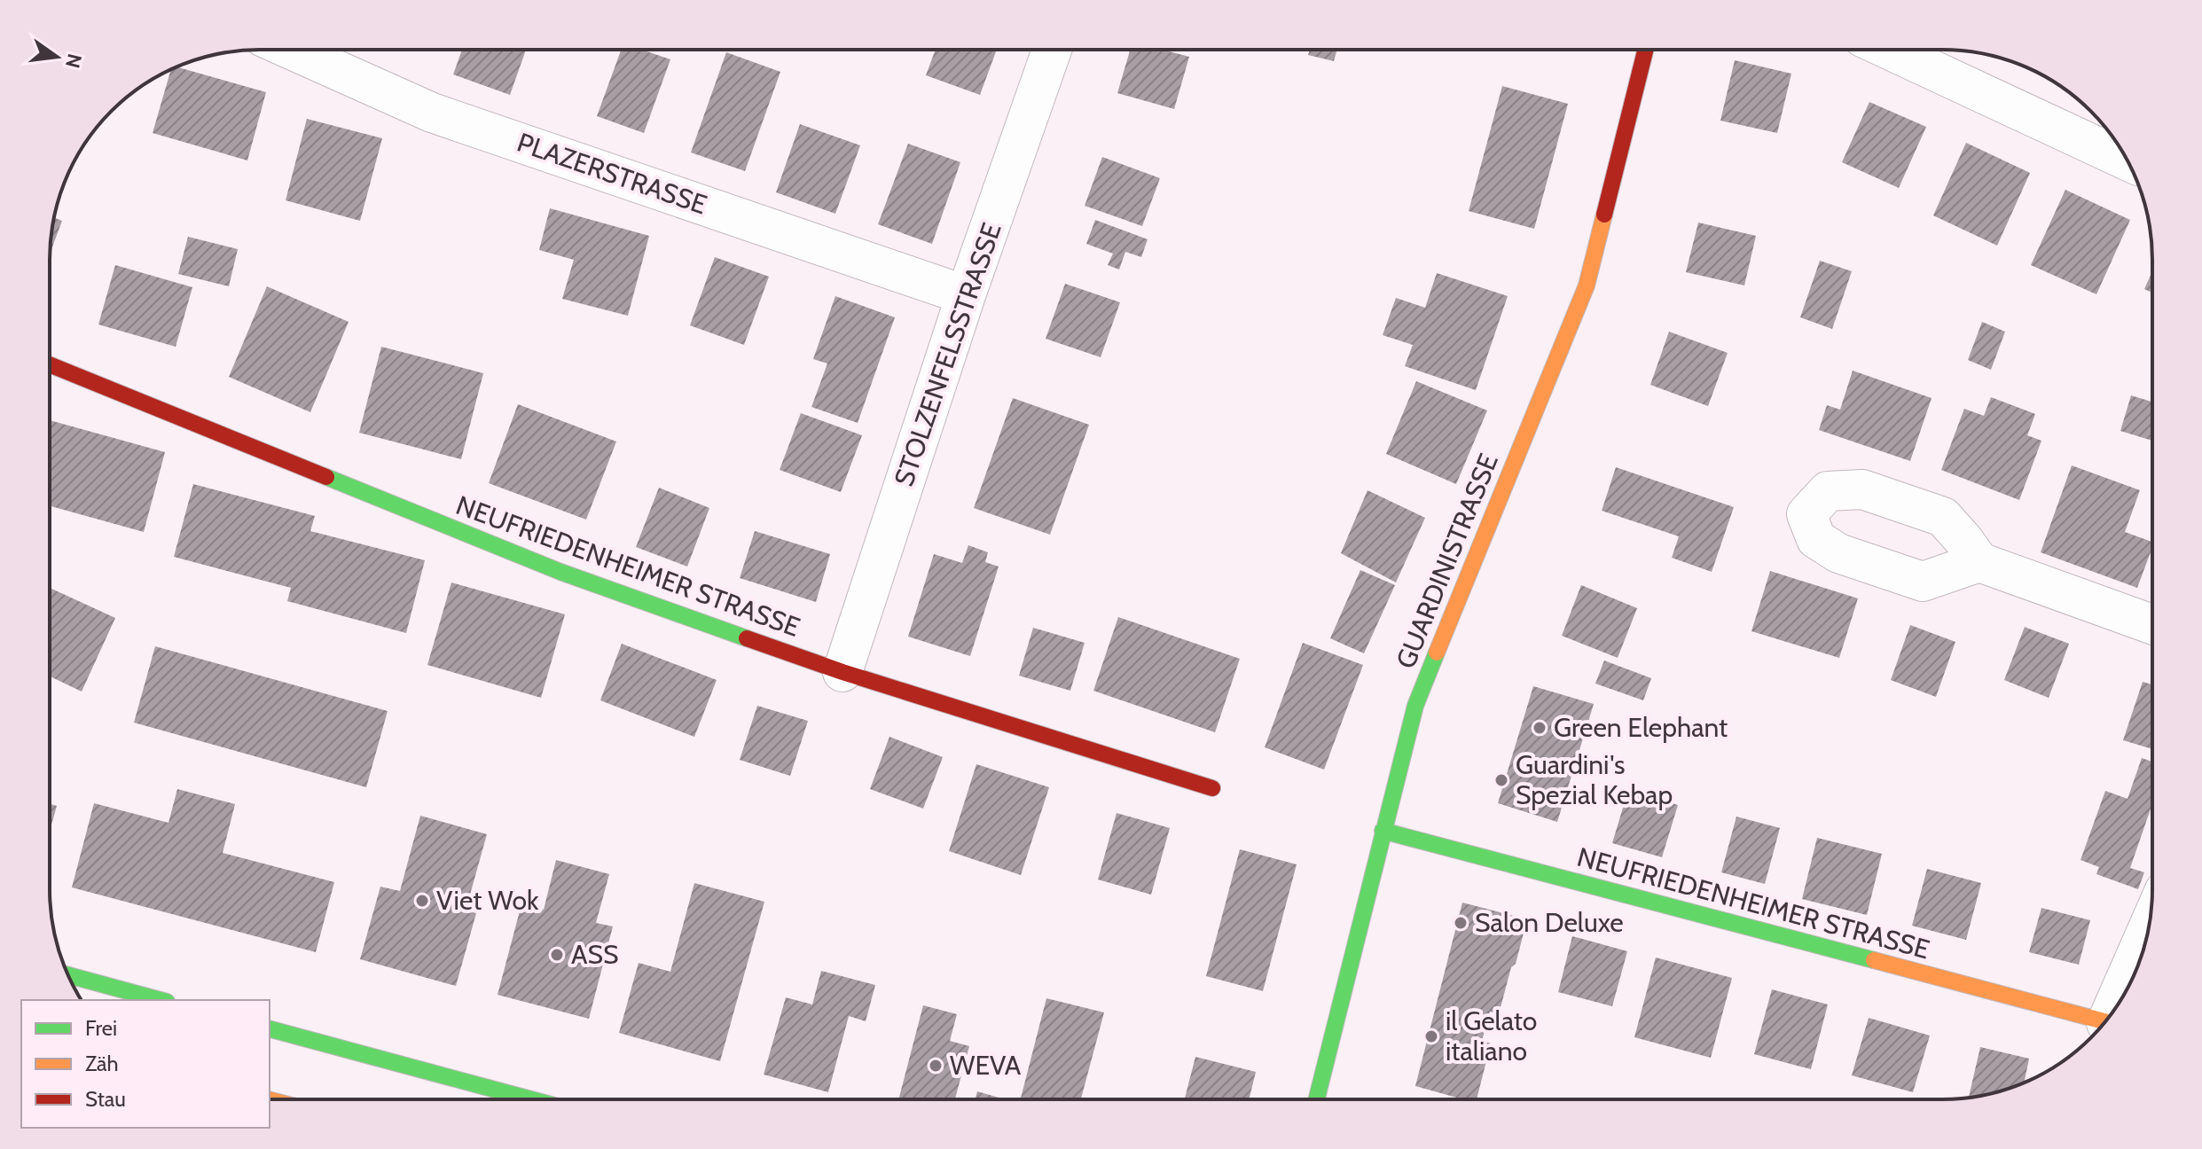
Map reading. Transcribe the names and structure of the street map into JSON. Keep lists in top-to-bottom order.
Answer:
{
  "streets": {
    "street": [
      "PLAZERSTRASSE",
      "STOLZENFELSSTRASSE",
      "GUARDINISTRASSE",
      "NEUFRIEDENHEIMER STRASSE"
    ]
  },
  "crossings": [
    ["PLAZERSTRASSE", "STOLZENFELSSTRASSE"],
    ["STOLZENFELSSTRASSE", "NEUFRIEDENHEIMER STRASSE"],
    ["GUARDINISTRASSE", "NEUFRIEDENHEIMER STRASSE"]
  ],
  "places": [
    "Green Elephant",
    "Guardini's Spezial Kebap",
    "Viet Wok",
    "Salon Deluxe",
    "ASS",
    "il Gelato italiano",
    "WEVA"
  ],
  "legend": ["Frei", "Zäh", "Stau"],
  "north": "right"
}
